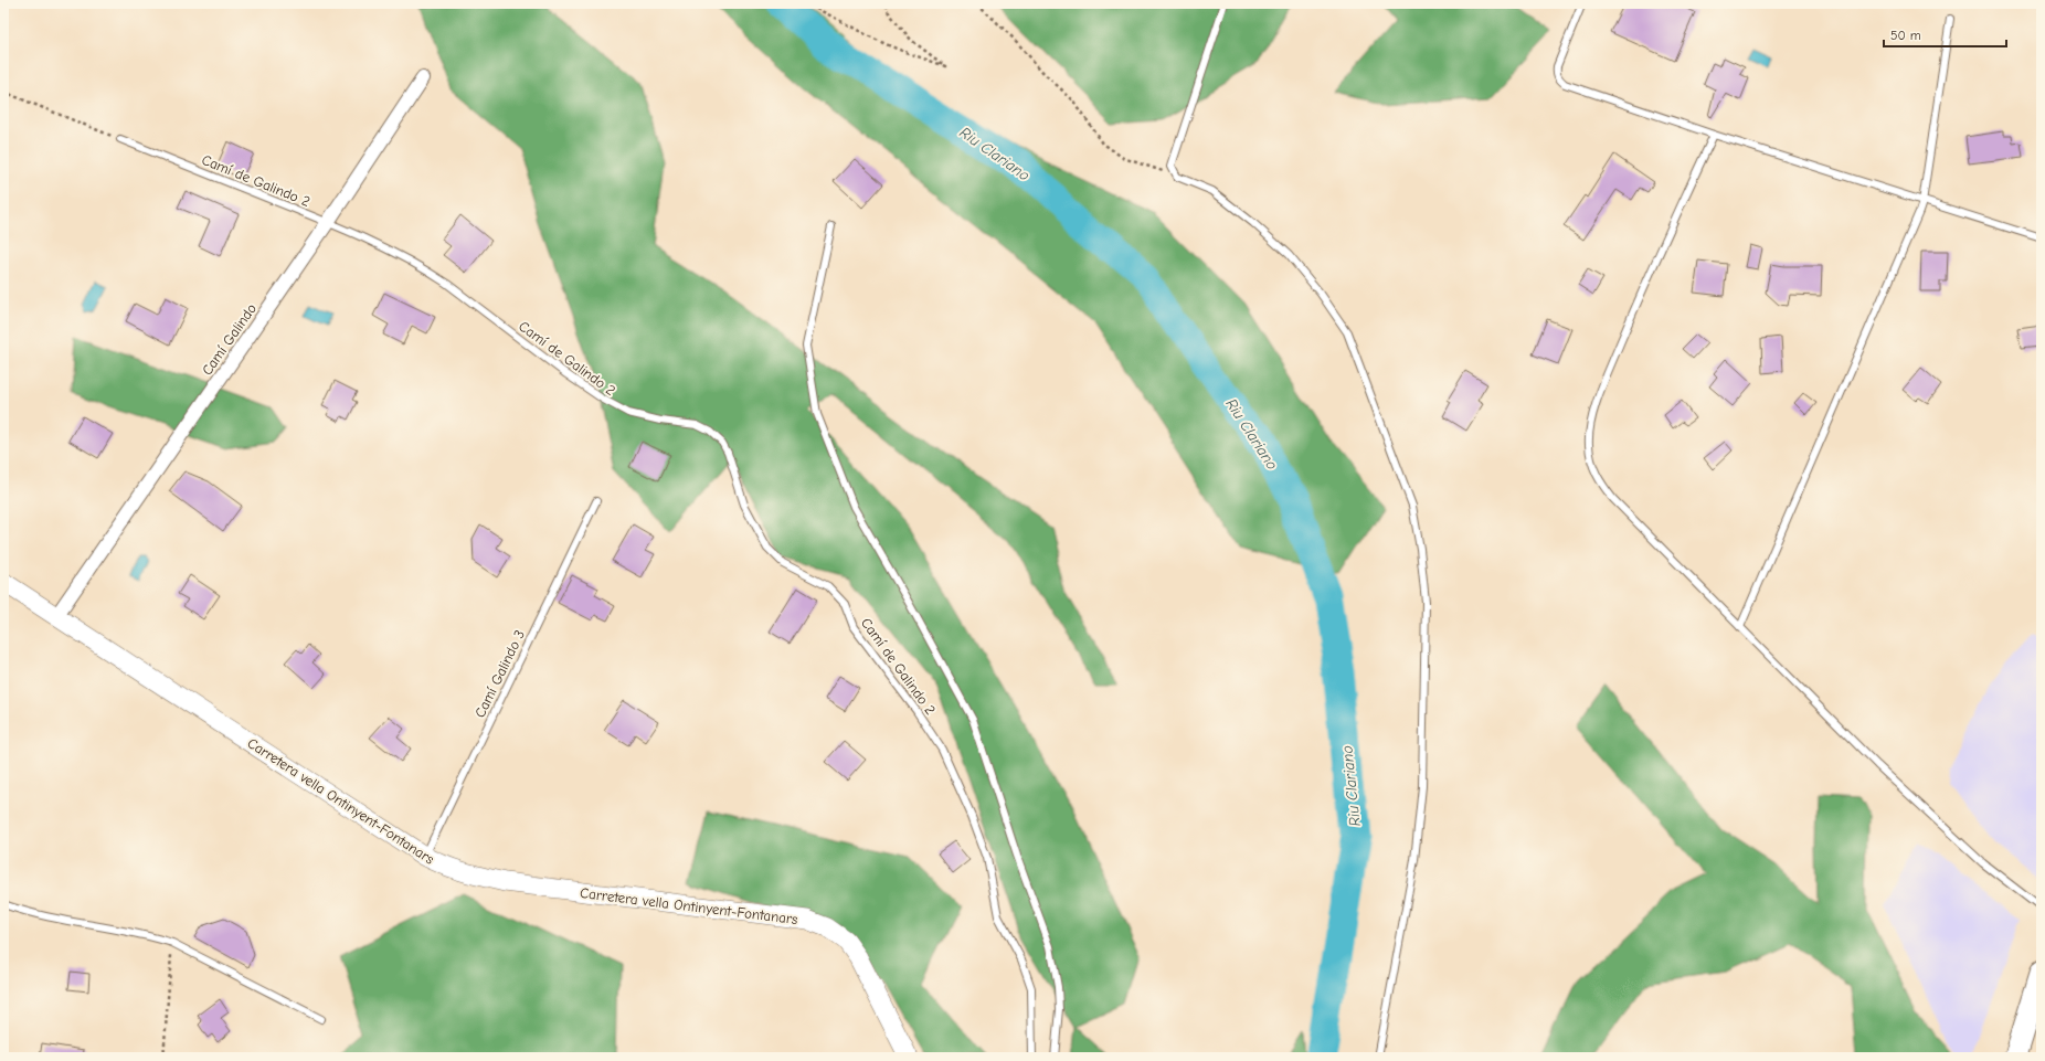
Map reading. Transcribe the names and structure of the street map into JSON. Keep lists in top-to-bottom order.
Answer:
{
  "streets": {
    "street": ["Camí Galindo", "Carretera vella Ontinyent-Fontanars"],
    "lane": ["Camí de Galindo 2", "Camí Galindo 3"]
  },
  "crossings": [
    ["Camí de Galindo 2", "Camí Galindo"],
    ["Camí Galindo", "Carretera vella Ontinyent-Fontanars"],
    ["Camí Galindo 3", "Carretera vella Ontinyent-Fontanars"]
  ],
  "water": ["Riu Clariano"],
  "scale_bar": "50 m"
}
